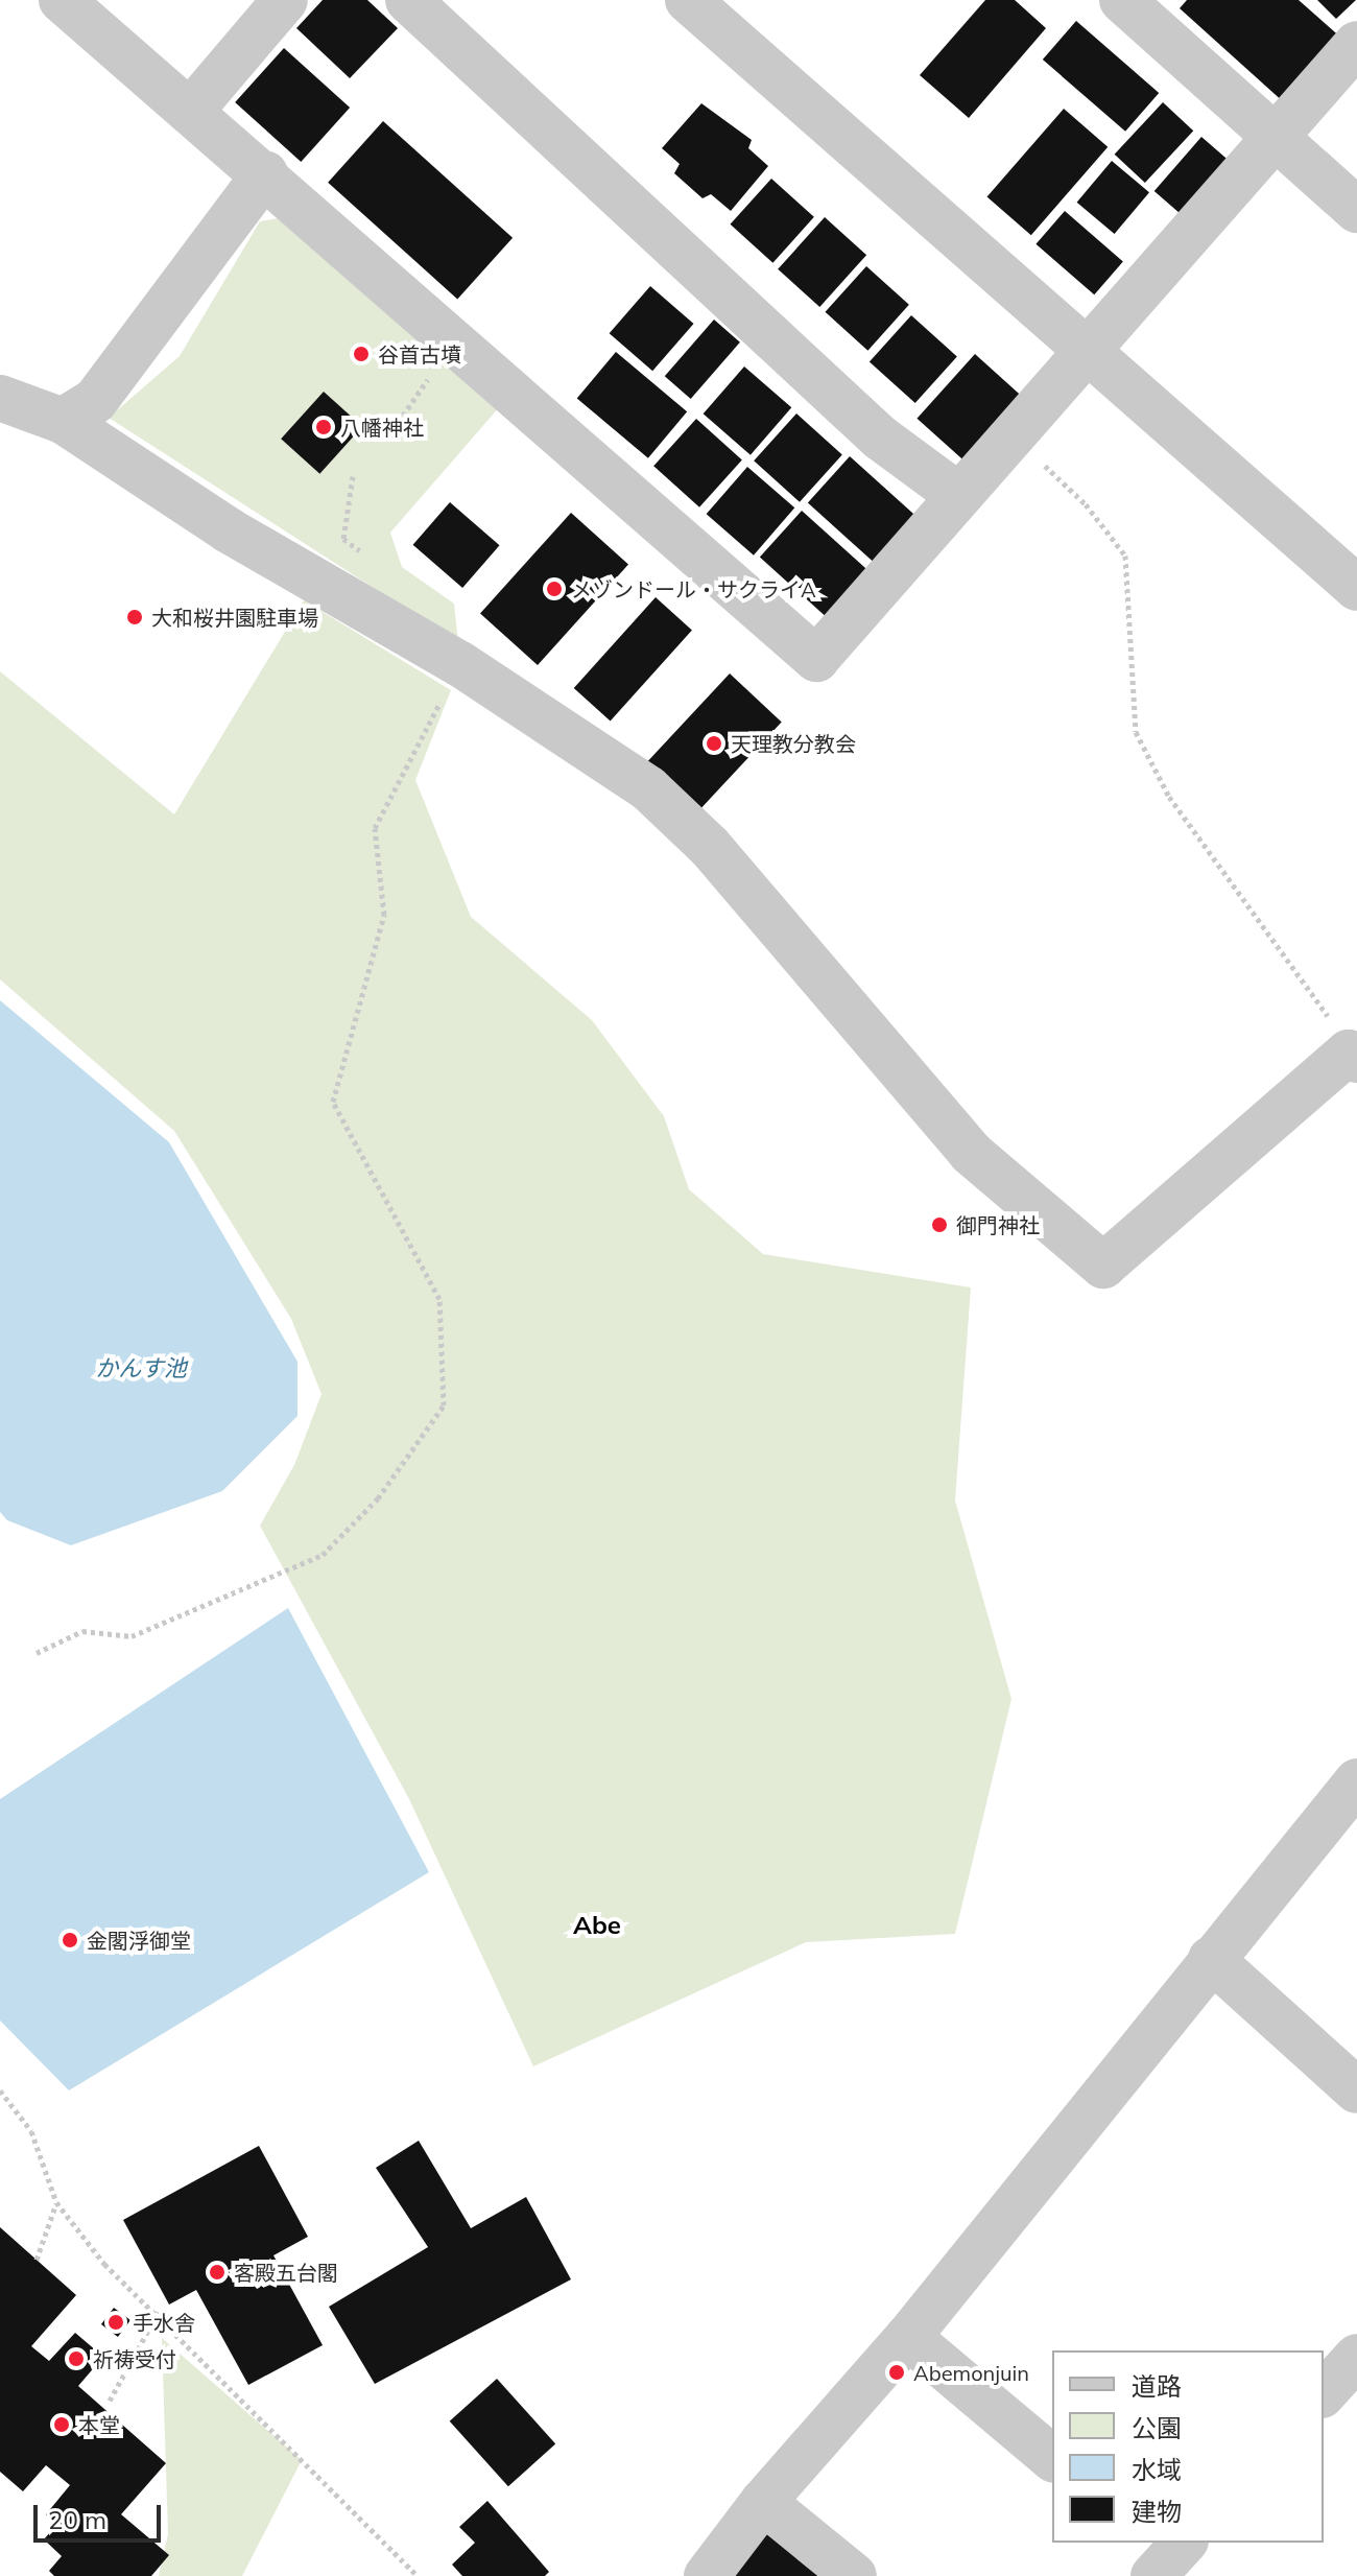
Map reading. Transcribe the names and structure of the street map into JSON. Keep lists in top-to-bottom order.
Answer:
{
  "districts": ["Abe"],
  "water": ["かんす池"],
  "places": [
    "谷首古墳",
    "八幡神社",
    "メゾンドール・サクライA",
    "大和桜井園駐車場",
    "天理教分教会",
    "御門神社",
    "金閣浮御堂",
    "客殿五台閣",
    "手水舎",
    "祈祷受付",
    "Abemonjuin",
    "本堂"
  ],
  "legend": [
    "道路",
    "公園",
    "水域",
    "建物"
  ],
  "scale_bar": "20 m"
}
